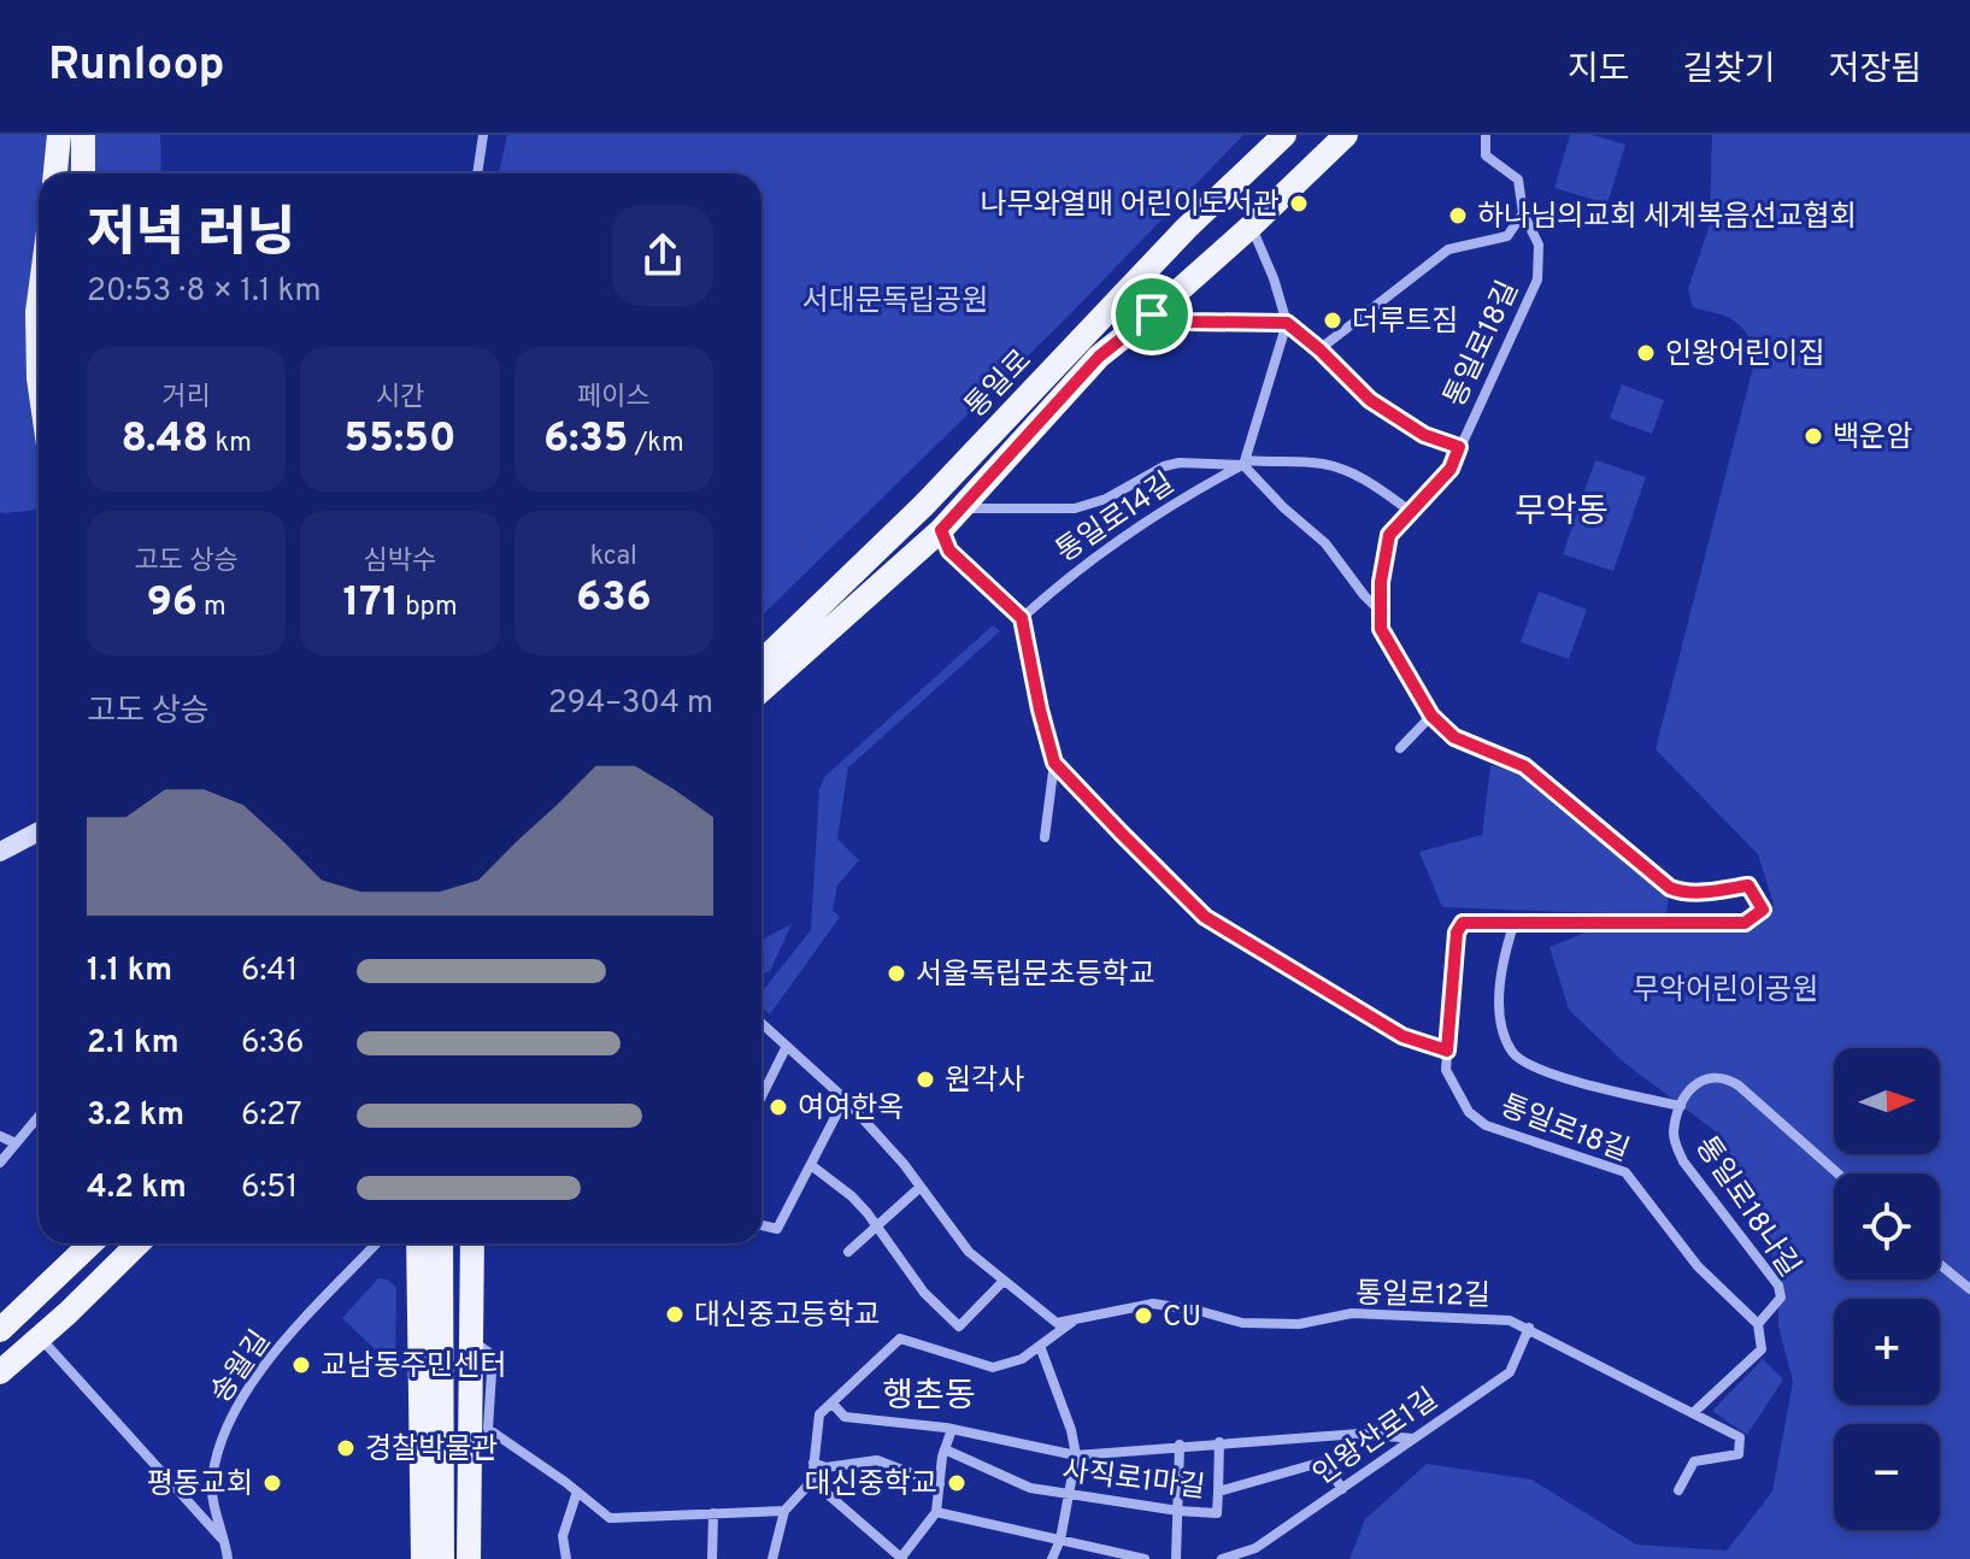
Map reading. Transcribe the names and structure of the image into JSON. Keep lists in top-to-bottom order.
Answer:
{
  "streets": {
    "main road": ["통일로"],
    "street": [
      "통일로18길",
      "통일로14길",
      "통일로18나길",
      "통일로12길",
      "송월길",
      "인왕산로1길",
      "사직로1마길"
    ]
  },
  "crossings": [
    ["통일로18길", "통일로14길"],
    ["통일로18길", "통일로18나길"],
    ["통일로", "통일로14길"],
    ["통일로12길", "인왕산로1길"],
    ["인왕산로1길", "사직로1마길"]
  ],
  "districts": ["무악동", "행촌동"],
  "parks": ["서대문독립공원", "무악어린이공원"],
  "places": [
    "나무와열매 어린이도서관",
    "하나님의교회 세계복음선교협회",
    "더루트짐",
    "인왕어린이집",
    "백운암",
    "서울독립문초등학교",
    "원각사",
    "여여한옥",
    "대신중고등학교",
    "CU",
    "교남동주민센터",
    "경찰박물관",
    "평동교회",
    "대신중학교"
  ],
  "north": "right",
  "page": {
    "header": "Runloop",
    "nav": ["지도", "길찾기", "저장됨"],
    "heading": ["저녁 러닝", "20:53 · 8 × 1.1 km"],
    "stats": [
      ["거리", "8.48 km"],
      ["시간", "55:50"],
      ["페이스", "6:35 /km"],
      ["고도 상승", "96 m"],
      ["심박수", "171 bpm"],
      ["kcal", "636"]
    ],
    "chart": ["고도 상승", "294–304 m"],
    "list": [
      {
        "name": "1.1 km",
        "note": "6:41"
      },
      {
        "name": "2.1 km",
        "note": "6:36"
      },
      {
        "name": "3.2 km",
        "note": "6:27"
      },
      {
        "name": "4.2 km",
        "note": "6:51"
      }
    ],
    "map_buttons": ["+", "−"]
  }
}
